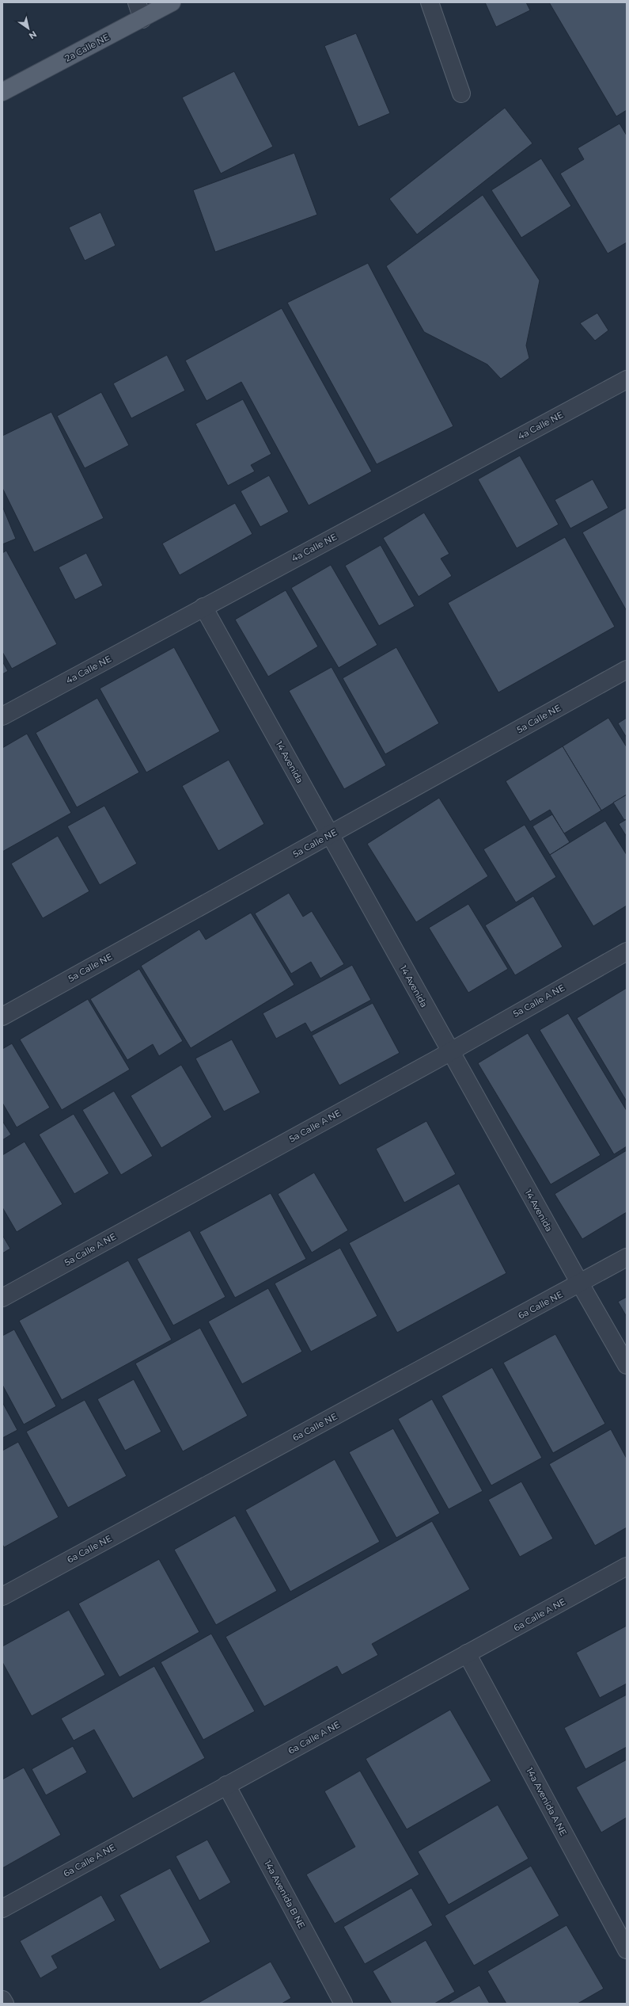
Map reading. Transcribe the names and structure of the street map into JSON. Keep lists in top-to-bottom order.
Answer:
{
  "streets": {
    "main road": ["2a Calle NE"],
    "street": [
      "4a Calle NE",
      "5a Calle NE",
      "14 Avenida",
      "5a Calle A NE",
      "6a Calle NE",
      "6a Calle A NE",
      "14a Avenida A NE",
      "14a Avenida B NE"
    ]
  },
  "crossings": [
    ["4a Calle NE", "14 Avenida"],
    ["5a Calle NE", "14 Avenida"],
    ["14 Avenida", "5a Calle A NE"],
    ["14 Avenida", "6a Calle NE"],
    ["6a Calle A NE", "14a Avenida A NE"],
    ["6a Calle A NE", "14a Avenida B NE"]
  ],
  "north": "bottom right"
}
